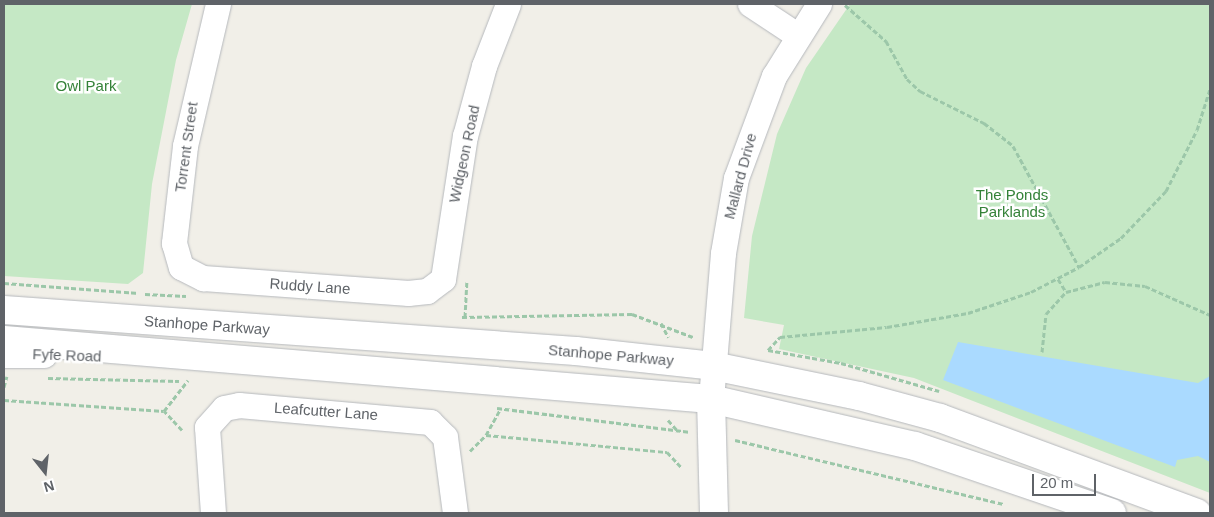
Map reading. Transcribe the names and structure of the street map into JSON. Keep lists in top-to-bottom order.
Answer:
{
  "streets": {
    "main road": ["Stanhope Parkway"],
    "street": [
      "Torrent Street",
      "Widgeon Road",
      "Mallard Drive",
      "Ruddy Lane",
      "Fyfe Road",
      "Leafcutter Lane"
    ]
  },
  "crossings": [
    ["Torrent Street", "Ruddy Lane"],
    ["Widgeon Road", "Ruddy Lane"],
    ["Mallard Drive", "Stanhope Parkway"],
    ["Stanhope Parkway", "Fyfe Road"]
  ],
  "parks": ["Owl Park", "The Ponds Parklands"],
  "scale_bar": "20 m",
  "north": "bottom"
}
